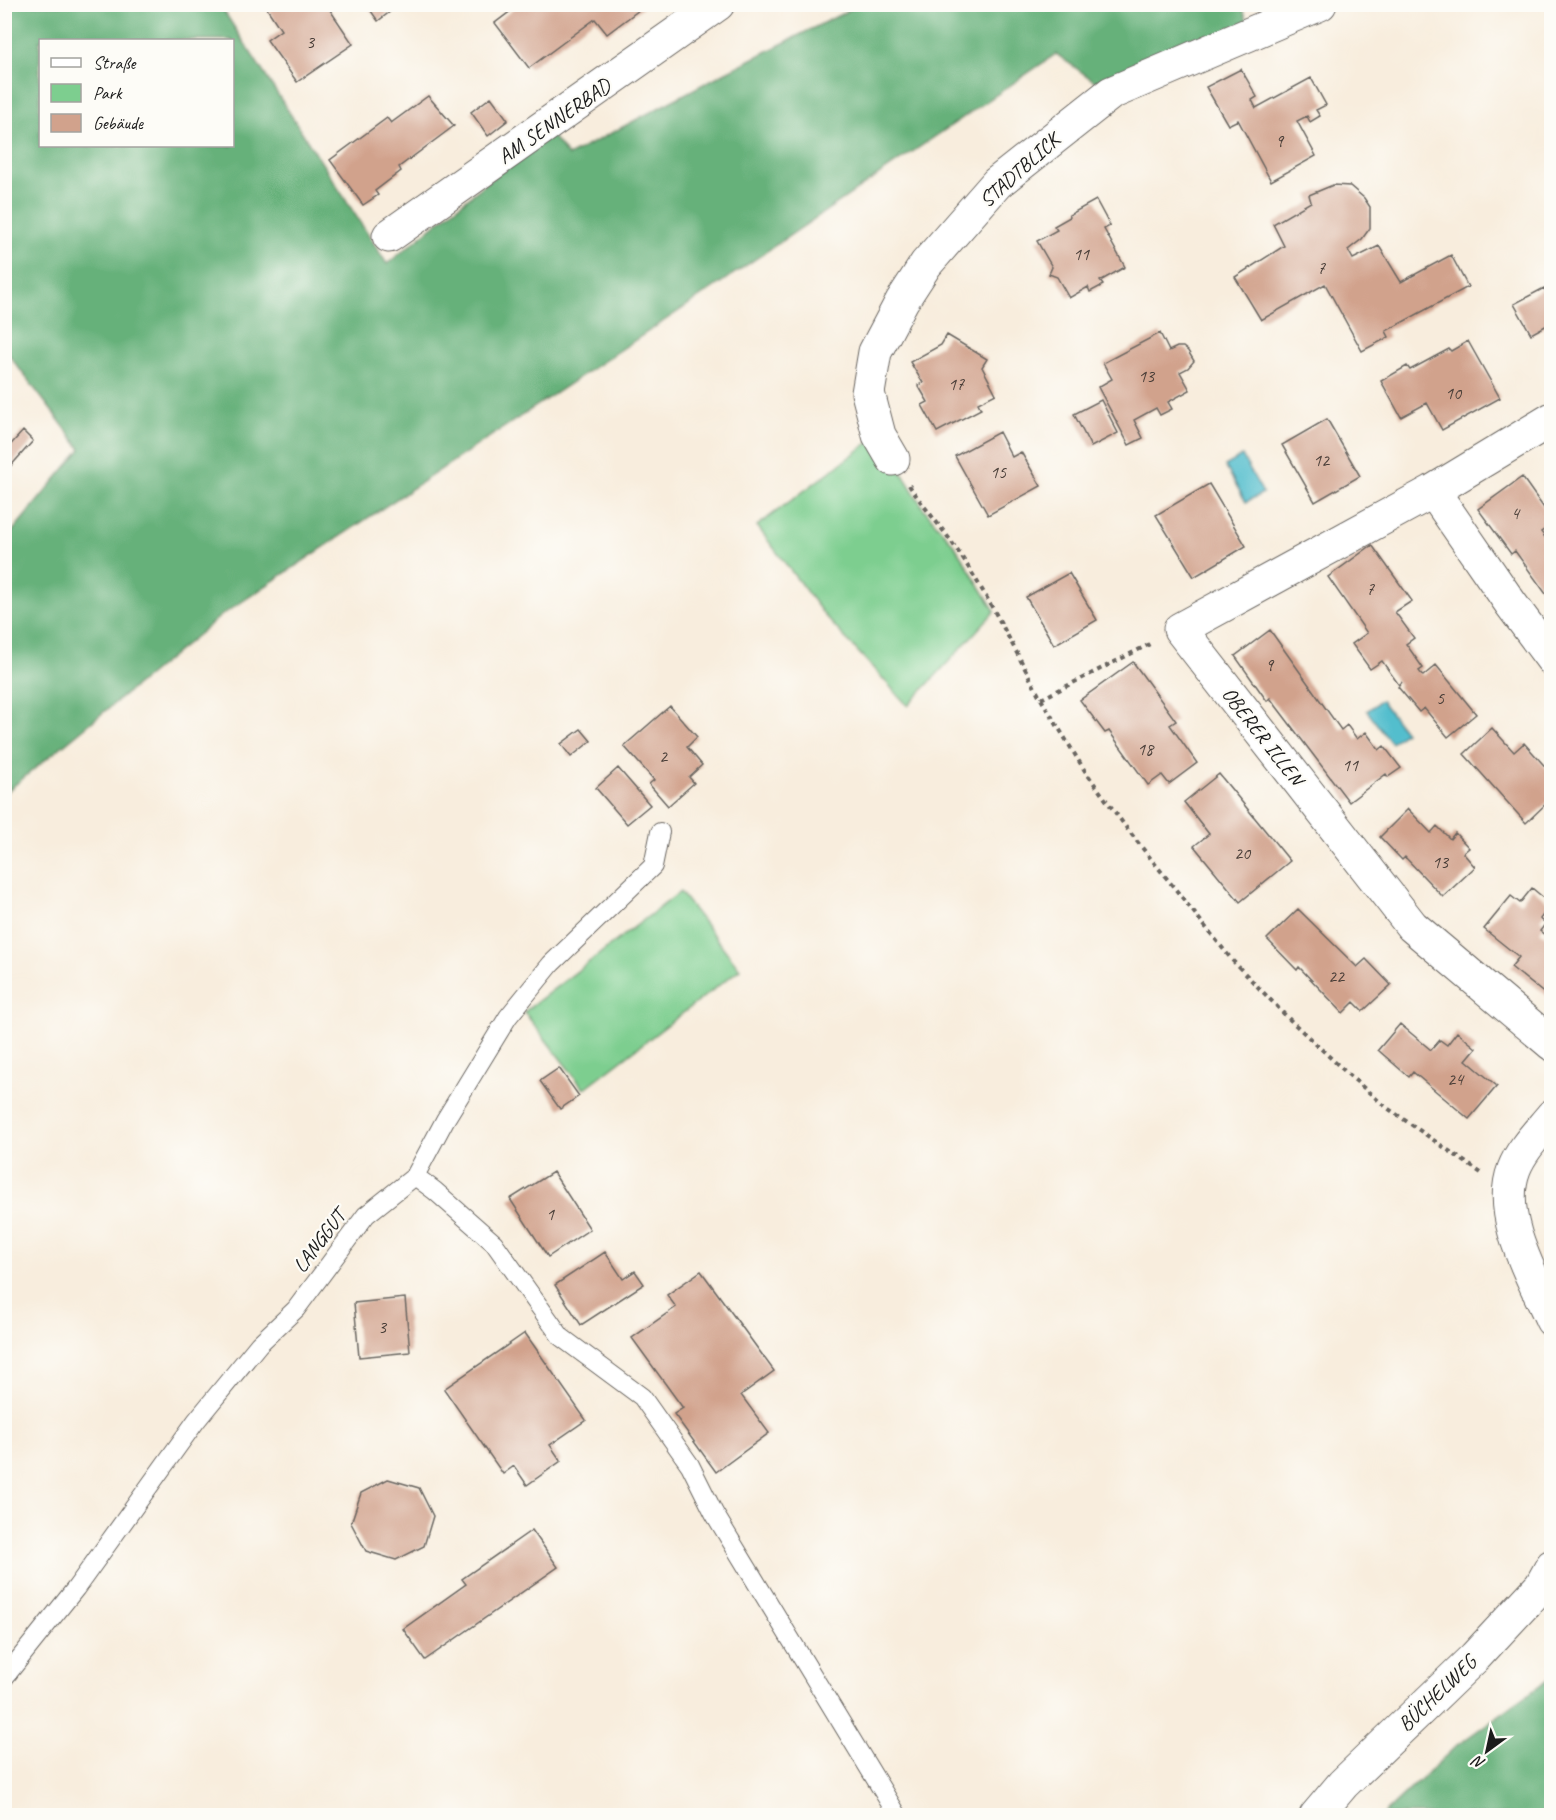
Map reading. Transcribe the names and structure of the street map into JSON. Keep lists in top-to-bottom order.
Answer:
{
  "streets": {
    "street": [
      "AM SENNERBAD",
      "STADTBLICK",
      "OBERER ILLEN",
      "BÜCHELWEG"
    ],
    "lane": ["LANGGUT"]
  },
  "house_numbers": [
    "3",
    "9",
    "11",
    "7",
    "13",
    "17",
    "10",
    "12",
    "15",
    "4",
    "7",
    "9",
    "5",
    "18",
    "2",
    "11",
    "20",
    "13",
    "22",
    "24",
    "1",
    "3"
  ],
  "legend": ["Straße", "Park", "Gebäude"],
  "north": "bottom left"
}
